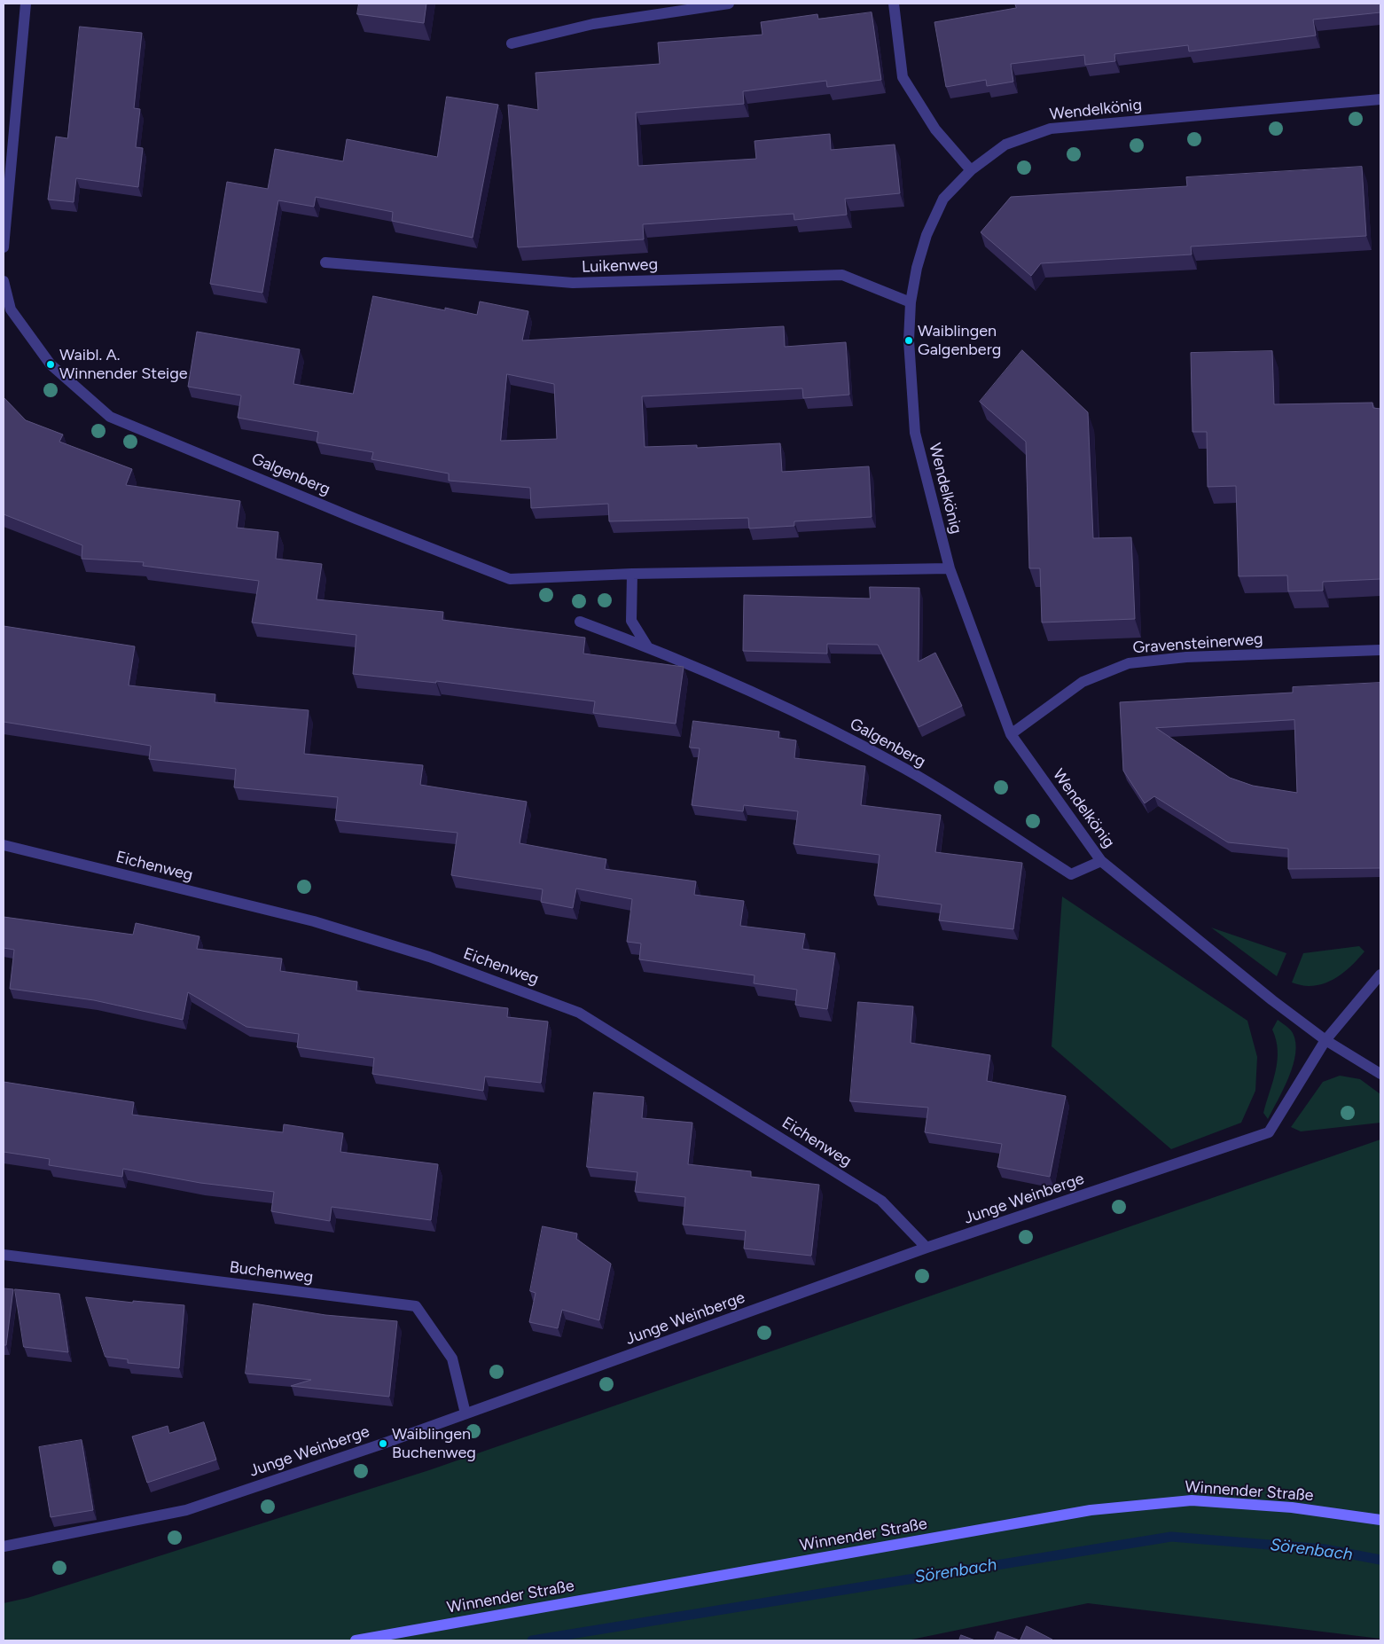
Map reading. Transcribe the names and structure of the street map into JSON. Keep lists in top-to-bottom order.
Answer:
{
  "streets": {
    "street": [
      "Wendelkönig",
      "Luikenweg",
      "Galgenberg",
      "Gravensteinerweg",
      "Eichenweg",
      "Junge Weinberge",
      "Buchenweg",
      "Winnender Straße"
    ]
  },
  "crossings": [
    ["Wendelkönig", "Luikenweg"],
    ["Wendelkönig", "Galgenberg"],
    ["Wendelkönig", "Gravensteinerweg"],
    ["Wendelkönig", "Junge Weinberge"],
    ["Eichenweg", "Junge Weinberge"],
    ["Junge Weinberge", "Buchenweg"]
  ],
  "water": ["Sörenbach"],
  "places": ["Waiblingen Galgenberg", "Waibl. A. Winnender Steige", "Waiblingen Buchenweg"]
}
